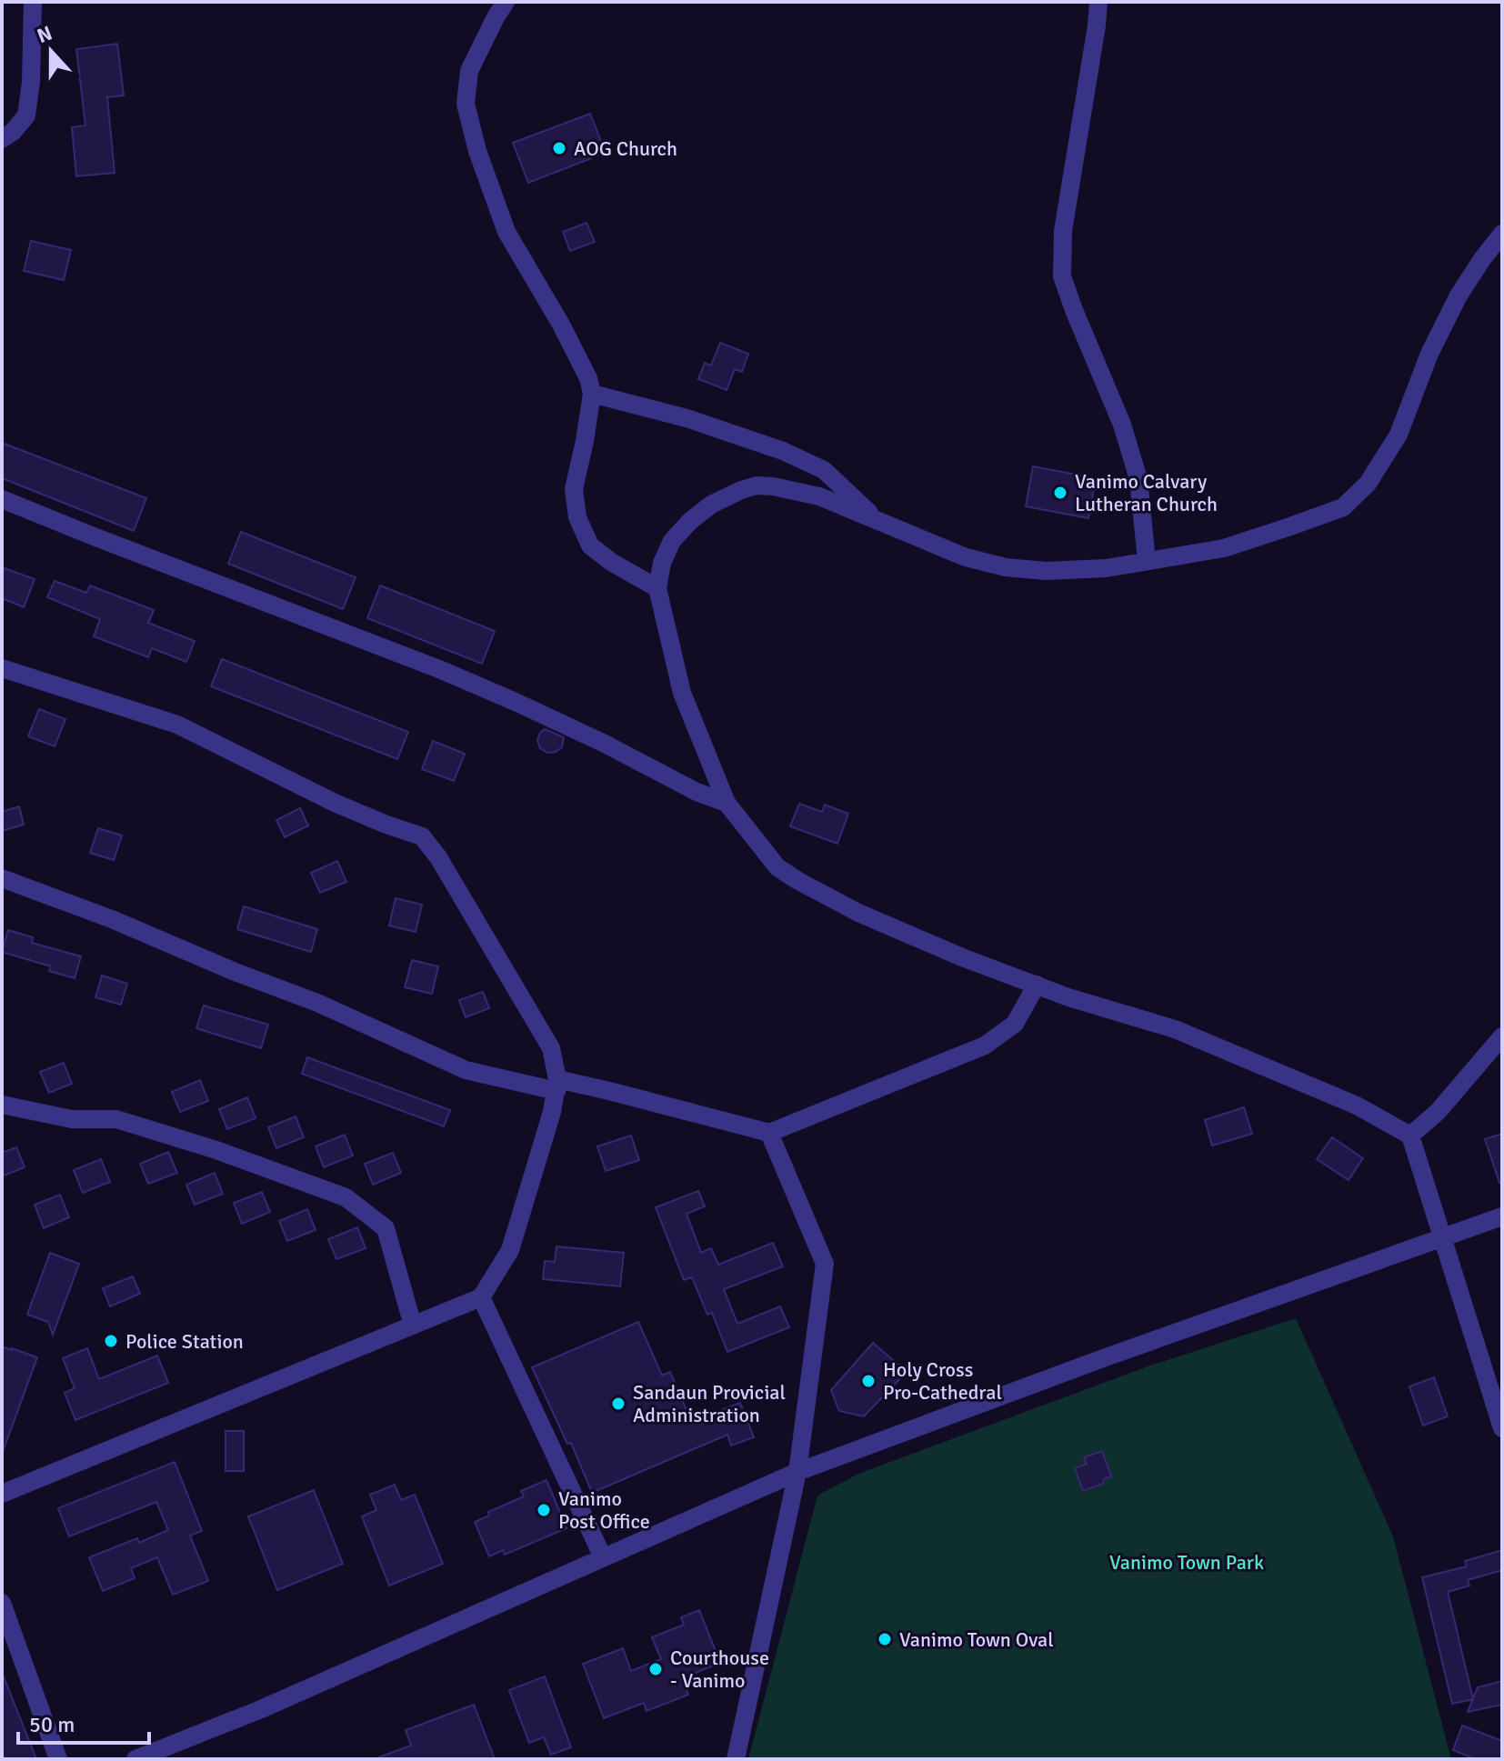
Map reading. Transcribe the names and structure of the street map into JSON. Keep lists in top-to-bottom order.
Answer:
{
  "parks": ["Vanimo Town Park"],
  "places": [
    "AOG Church",
    "Vanimo Calvary Lutheran Church",
    "Police Station",
    "Holy Cross Pro-Cathedral",
    "Sandaun Provicial Administration",
    "Vanimo Post Office",
    "Vanimo Town Oval",
    "Courthouse - Vanimo"
  ],
  "scale_bar": "50 m",
  "north": "top"
}
